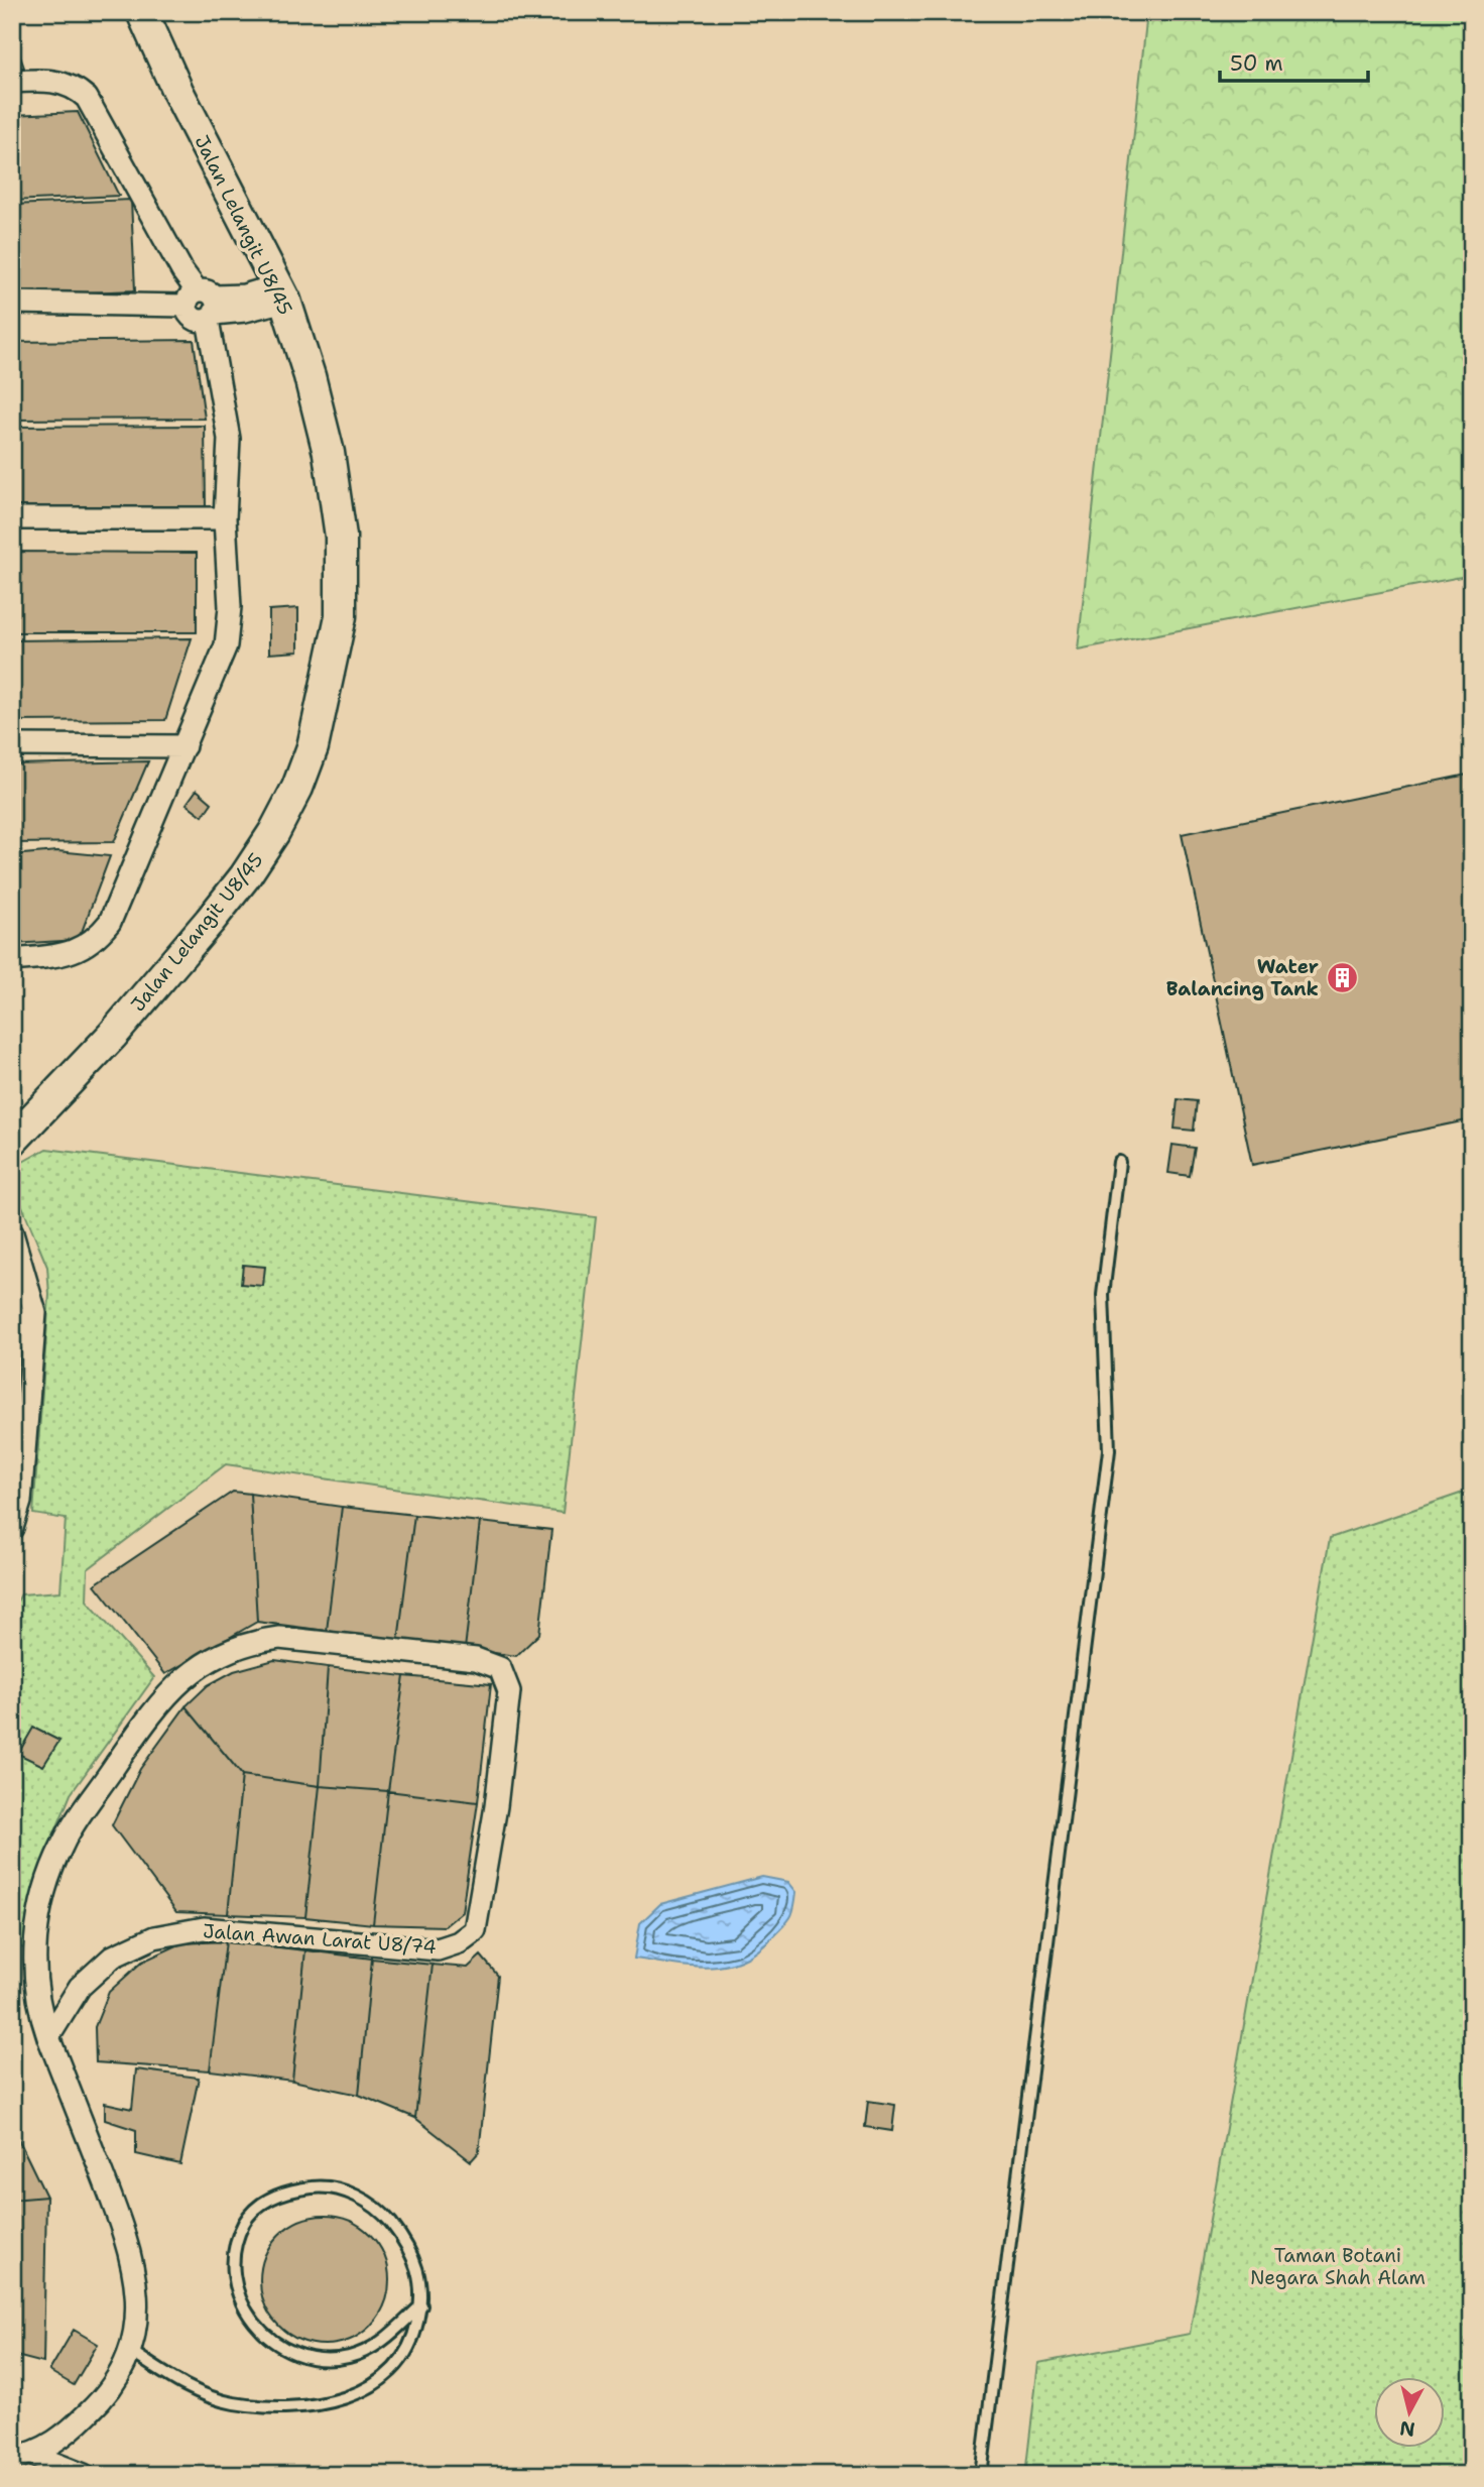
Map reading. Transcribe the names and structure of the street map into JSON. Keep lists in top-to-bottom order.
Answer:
{
  "streets": {
    "street": ["Jalan Lelangit U8/45", "Jalan Awan Larat U8/74"]
  },
  "parks": ["Taman Botani Negara Shah Alam"],
  "places": {
    "building": ["Water Balancing Tank"]
  },
  "scale_bar": "50 m",
  "north": "bottom"
}
